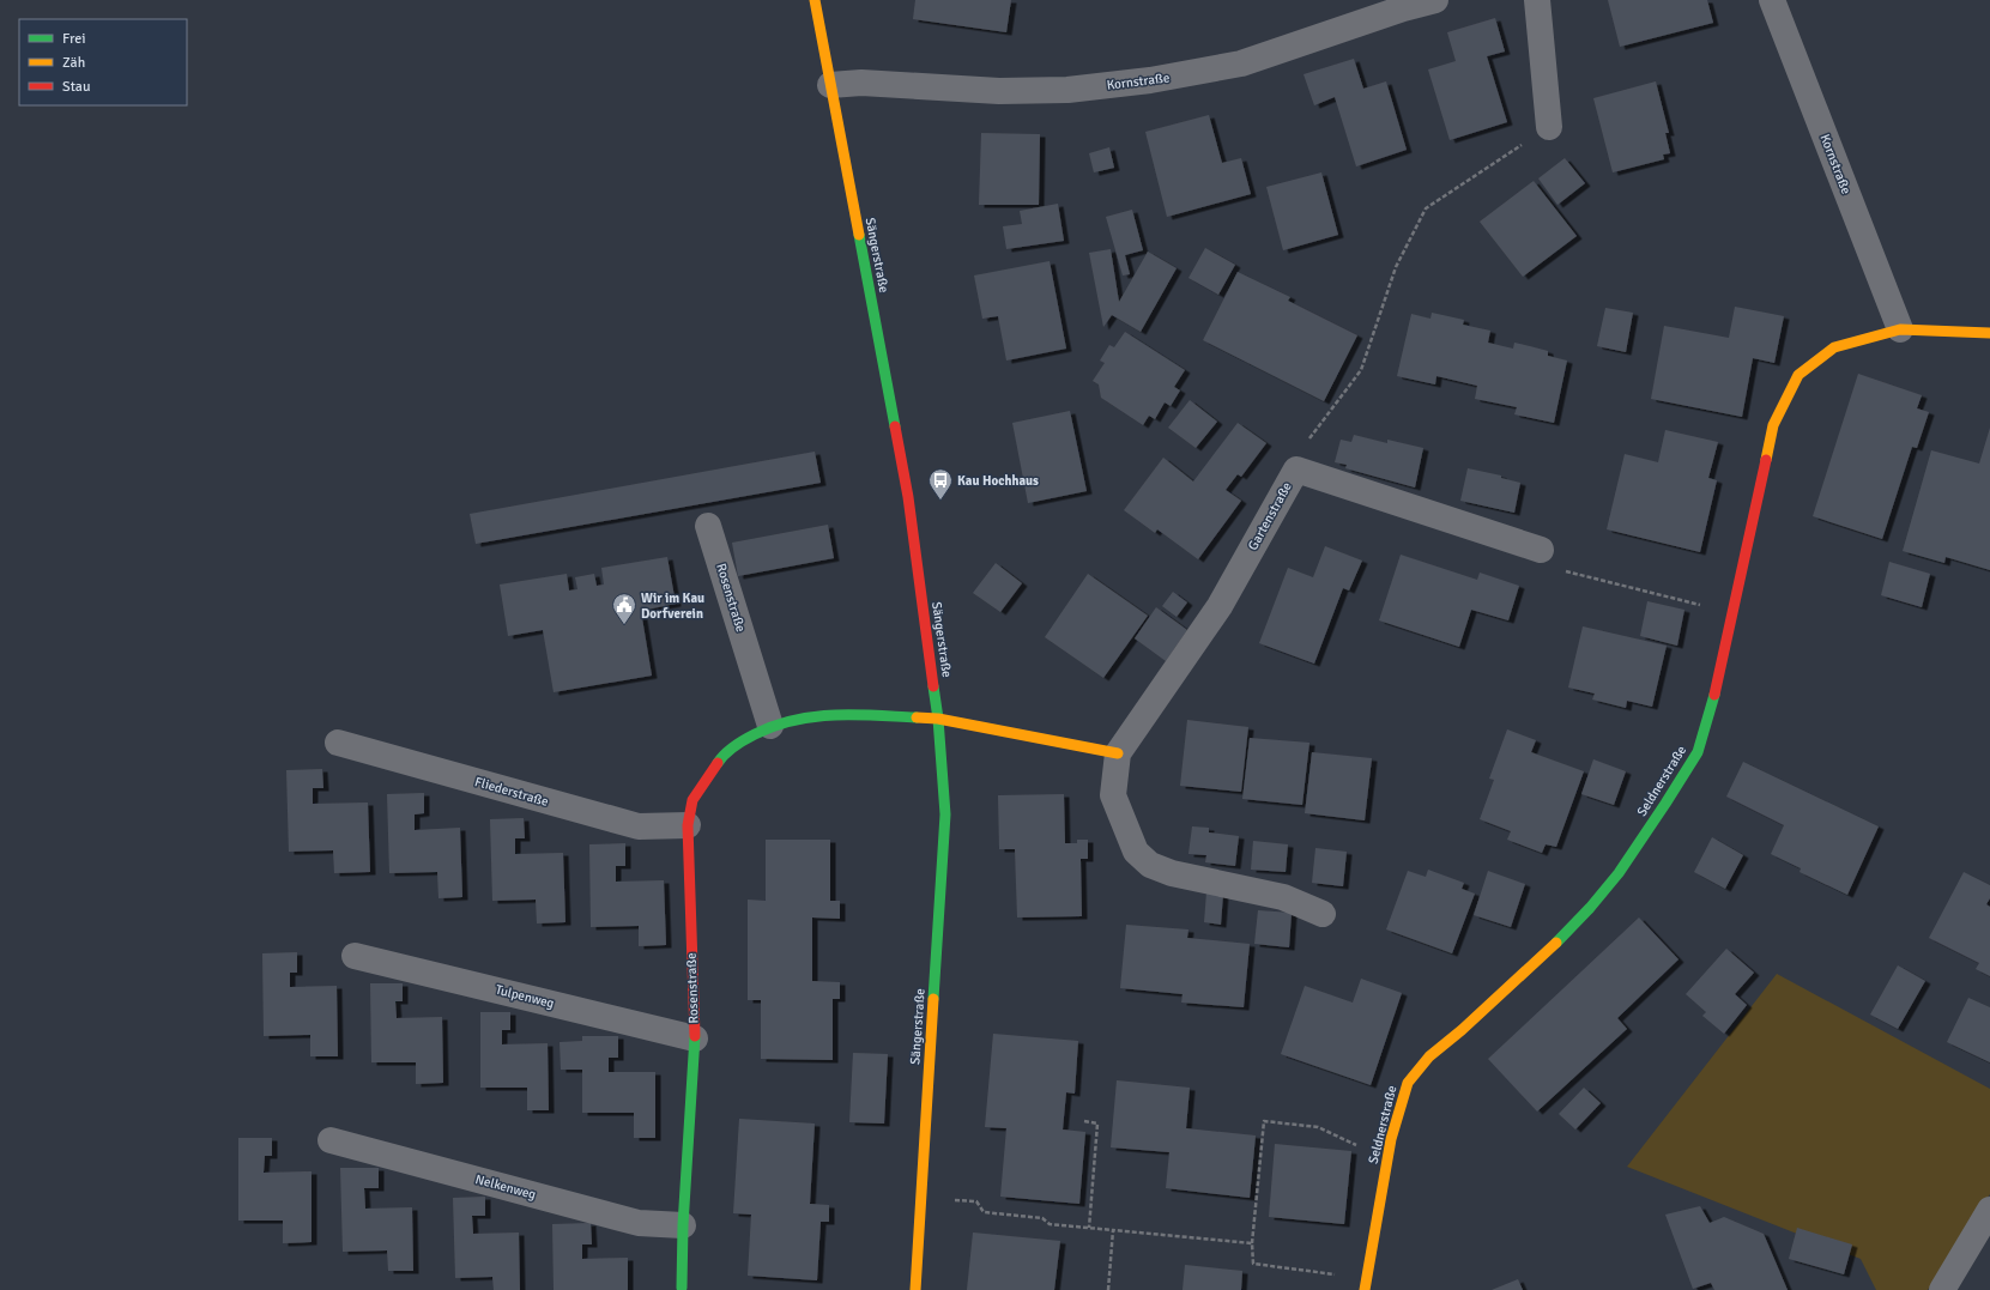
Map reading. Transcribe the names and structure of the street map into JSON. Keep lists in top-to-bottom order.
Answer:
{
  "streets": {
    "street": [
      "Kornstraße",
      "Sängerstraße",
      "Gartenstraße",
      "Rosenstraße",
      "Seldnerstraße",
      "Fliederstraße",
      "Tulpenweg",
      "Nelkenweg"
    ]
  },
  "crossings": [
    ["Kornstraße", "Sängerstraße"],
    ["Kornstraße", "Seldnerstraße"],
    ["Sängerstraße", "Rosenstraße"],
    ["Rosenstraße", "Fliederstraße"],
    ["Rosenstraße", "Tulpenweg"],
    ["Rosenstraße", "Nelkenweg"]
  ],
  "places": {
    "bus stop": ["Kau Hochhaus"],
    "public building": ["Wir im Kau Dorfverein"]
  },
  "legend": ["Frei", "Zäh", "Stau"]
}
